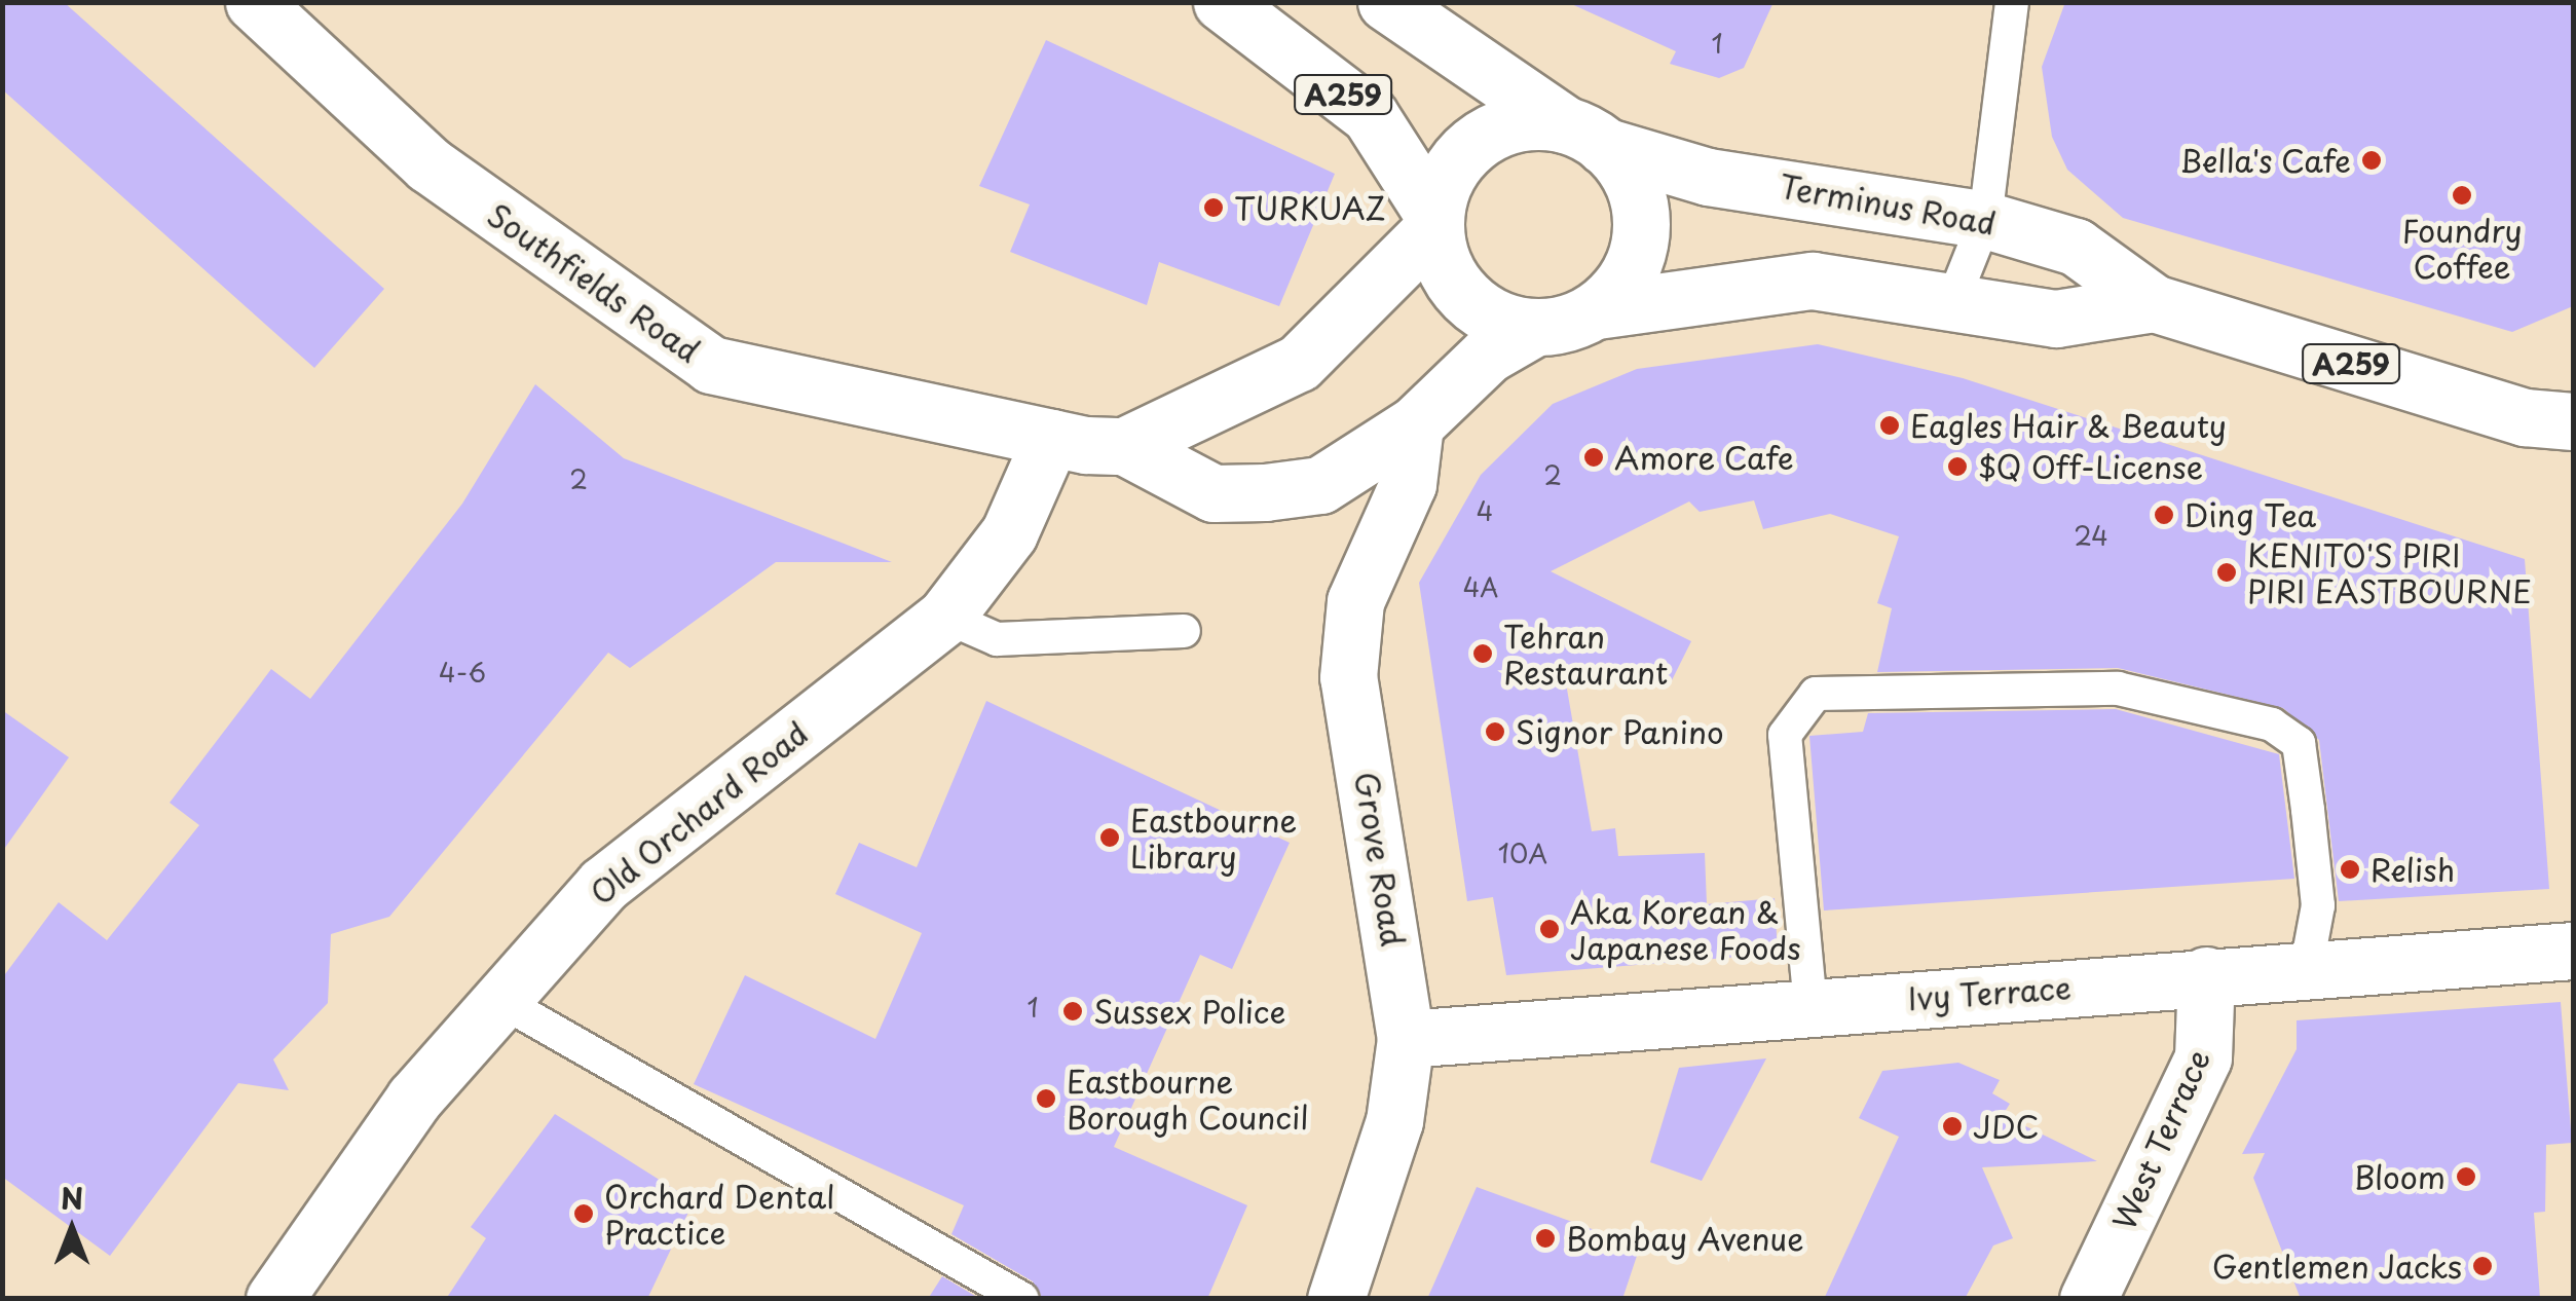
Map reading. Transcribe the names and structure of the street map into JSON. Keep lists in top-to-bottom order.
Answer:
{
  "streets": {
    "street": [
      "A259",
      "Terminus Road",
      "Southfields Road",
      "Old Orchard Road",
      "Grove Road",
      "Ivy Terrace",
      "West Terrace"
    ]
  },
  "crossings": [
    ["A259", "Terminus Road"],
    ["A259", "Southfields Road"],
    ["Terminus Road", "Southfields Road"],
    ["Southfields Road", "Old Orchard Road"],
    ["Southfields Road", "Grove Road"],
    ["Grove Road", "Ivy Terrace"],
    ["Ivy Terrace", "West Terrace"]
  ],
  "places": [
    "Bella's Cafe",
    "Foundry Coffee",
    "TURKUAZ",
    "Eagles Hair & Beauty",
    "Amore Cafe",
    "$Q Off-License",
    "Ding Tea",
    "KENITO'S PIRI PIRI EASTBOURNE",
    "Tehran Restaurant",
    "Signor Panino",
    "Eastbourne Library",
    "Relish",
    "Aka Korean & Japanese Foods",
    "Sussex Police",
    "Eastbourne Borough Council",
    "JDC",
    "Bloom",
    "Orchard Dental Practice",
    "Bombay Avenue",
    "Gentlemen Jacks"
  ],
  "house_numbers": [
    "1",
    "2",
    "2",
    "4",
    "24",
    "4A",
    "4-6",
    "10A",
    "1"
  ],
  "north": "top"
}
